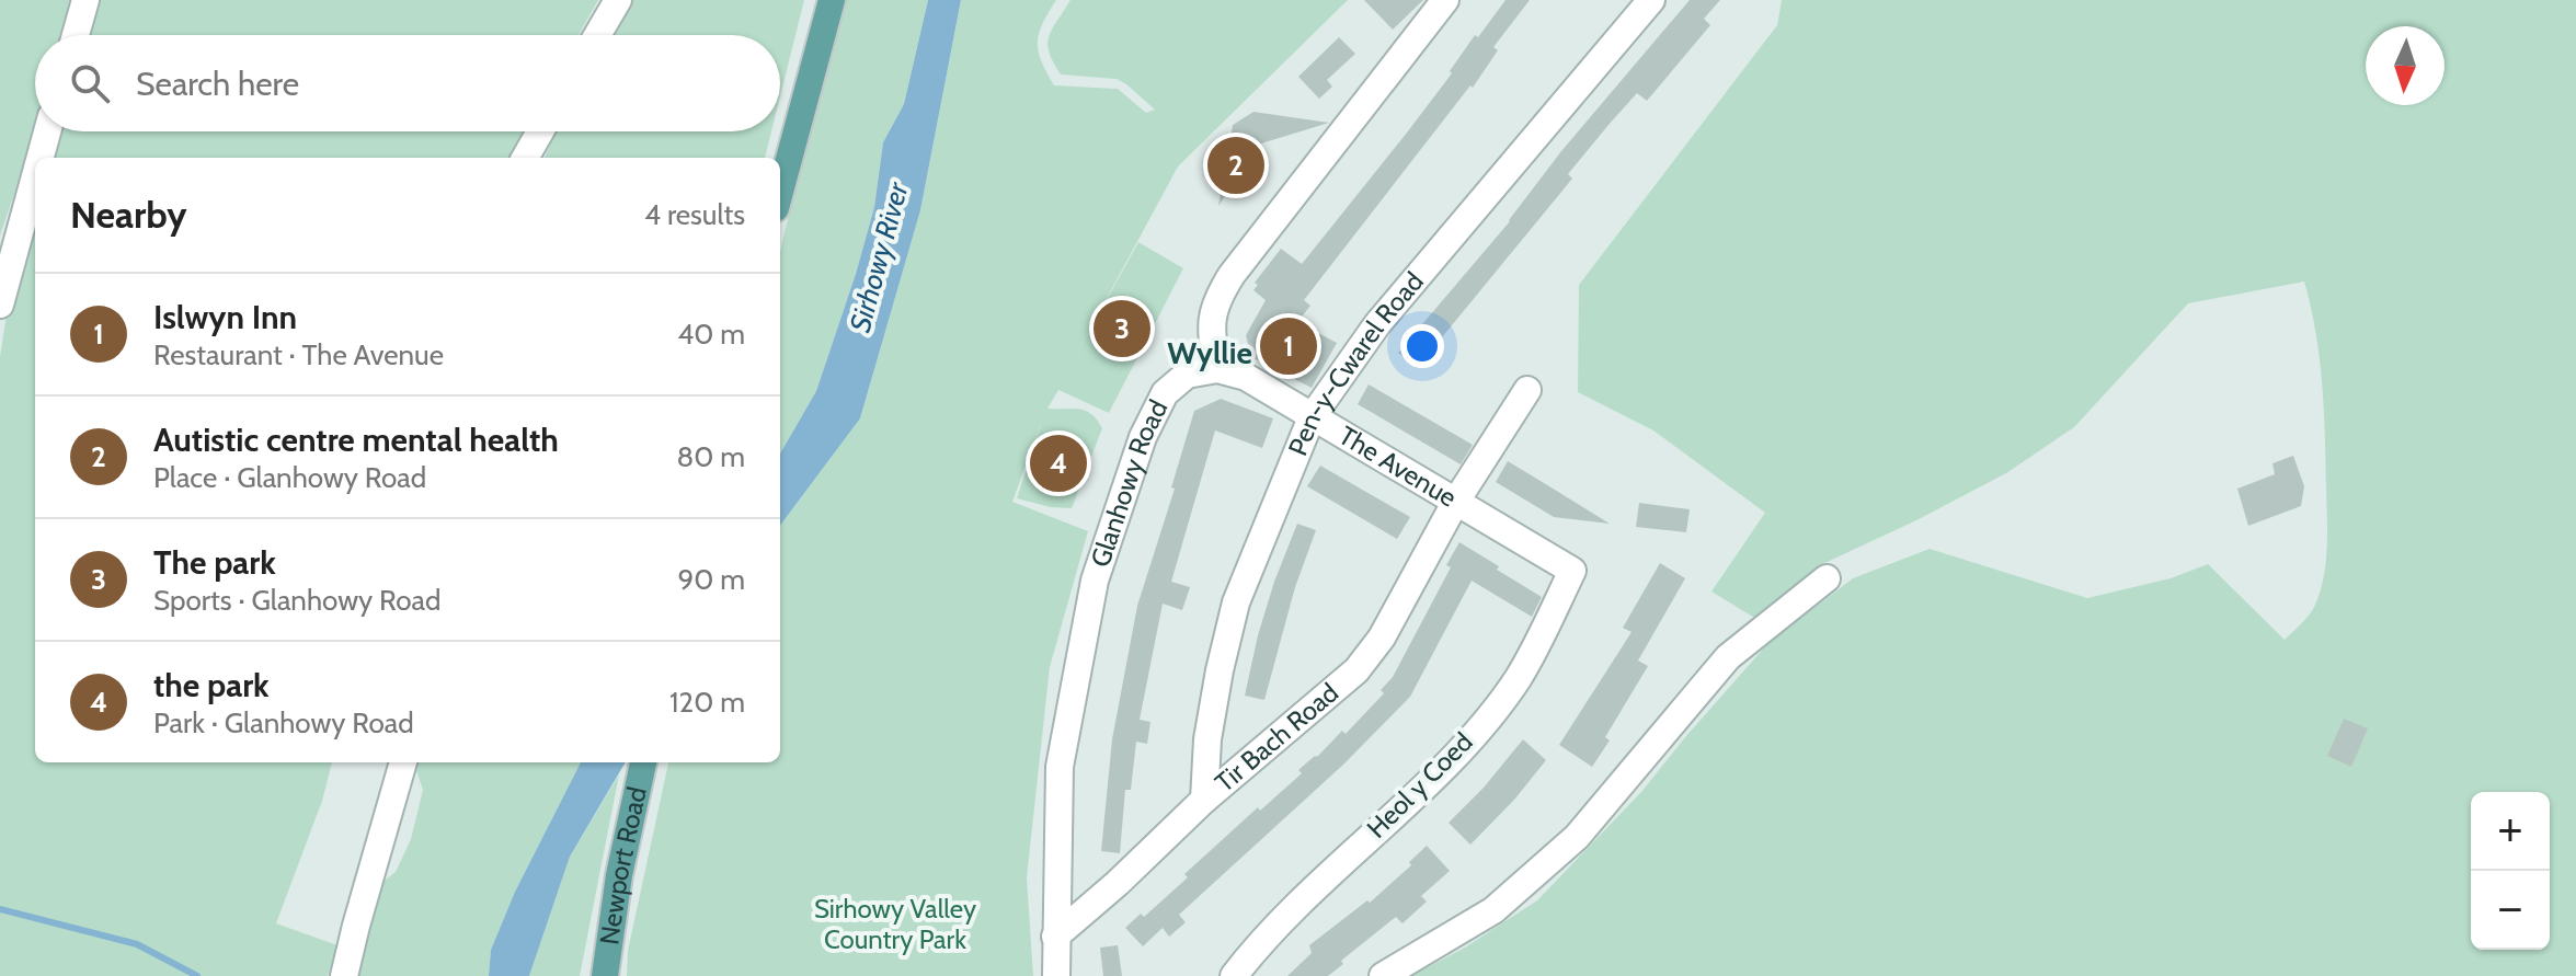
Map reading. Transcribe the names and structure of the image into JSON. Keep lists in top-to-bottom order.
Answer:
{
  "streets": {
    "main road": ["Newport Road"],
    "street": [
      "Pen-y-Cwarel Road",
      "The Avenue",
      "Glanhowy Road",
      "Tir Bach Road",
      "Heol y Coed"
    ]
  },
  "crossings": [
    ["Pen-y-Cwarel Road", "The Avenue"],
    ["Pen-y-Cwarel Road", "Tir Bach Road"],
    ["The Avenue", "Glanhowy Road"],
    ["The Avenue", "Tir Bach Road"],
    ["The Avenue", "Heol y Coed"],
    ["Glanhowy Road", "Tir Bach Road"]
  ],
  "districts": ["Wyllie"],
  "water": ["Sirhowy River"],
  "parks": ["Sirhowy Valley Country Park"],
  "north": "bottom",
  "page": {
    "search": "Search here",
    "pins": [
      "2",
      "3",
      "1",
      "4"
    ],
    "heading": ["Nearby", "4 results"],
    "list": [
      {
        "mark": "1",
        "name": "Islwyn Inn",
        "note": "Restaurant · The Avenue",
        "value": "40 m"
      },
      {
        "mark": "2",
        "name": "Autistic centre mental health",
        "note": "Place · Glanhowy Road",
        "value": "80 m"
      },
      {
        "mark": "3",
        "name": "The park",
        "note": "Sports · Glanhowy Road",
        "value": "90 m"
      },
      {
        "mark": "4",
        "name": "the park",
        "note": "Park · Glanhowy Road",
        "value": "120 m"
      }
    ],
    "map_buttons": ["+", "−"]
  }
}
